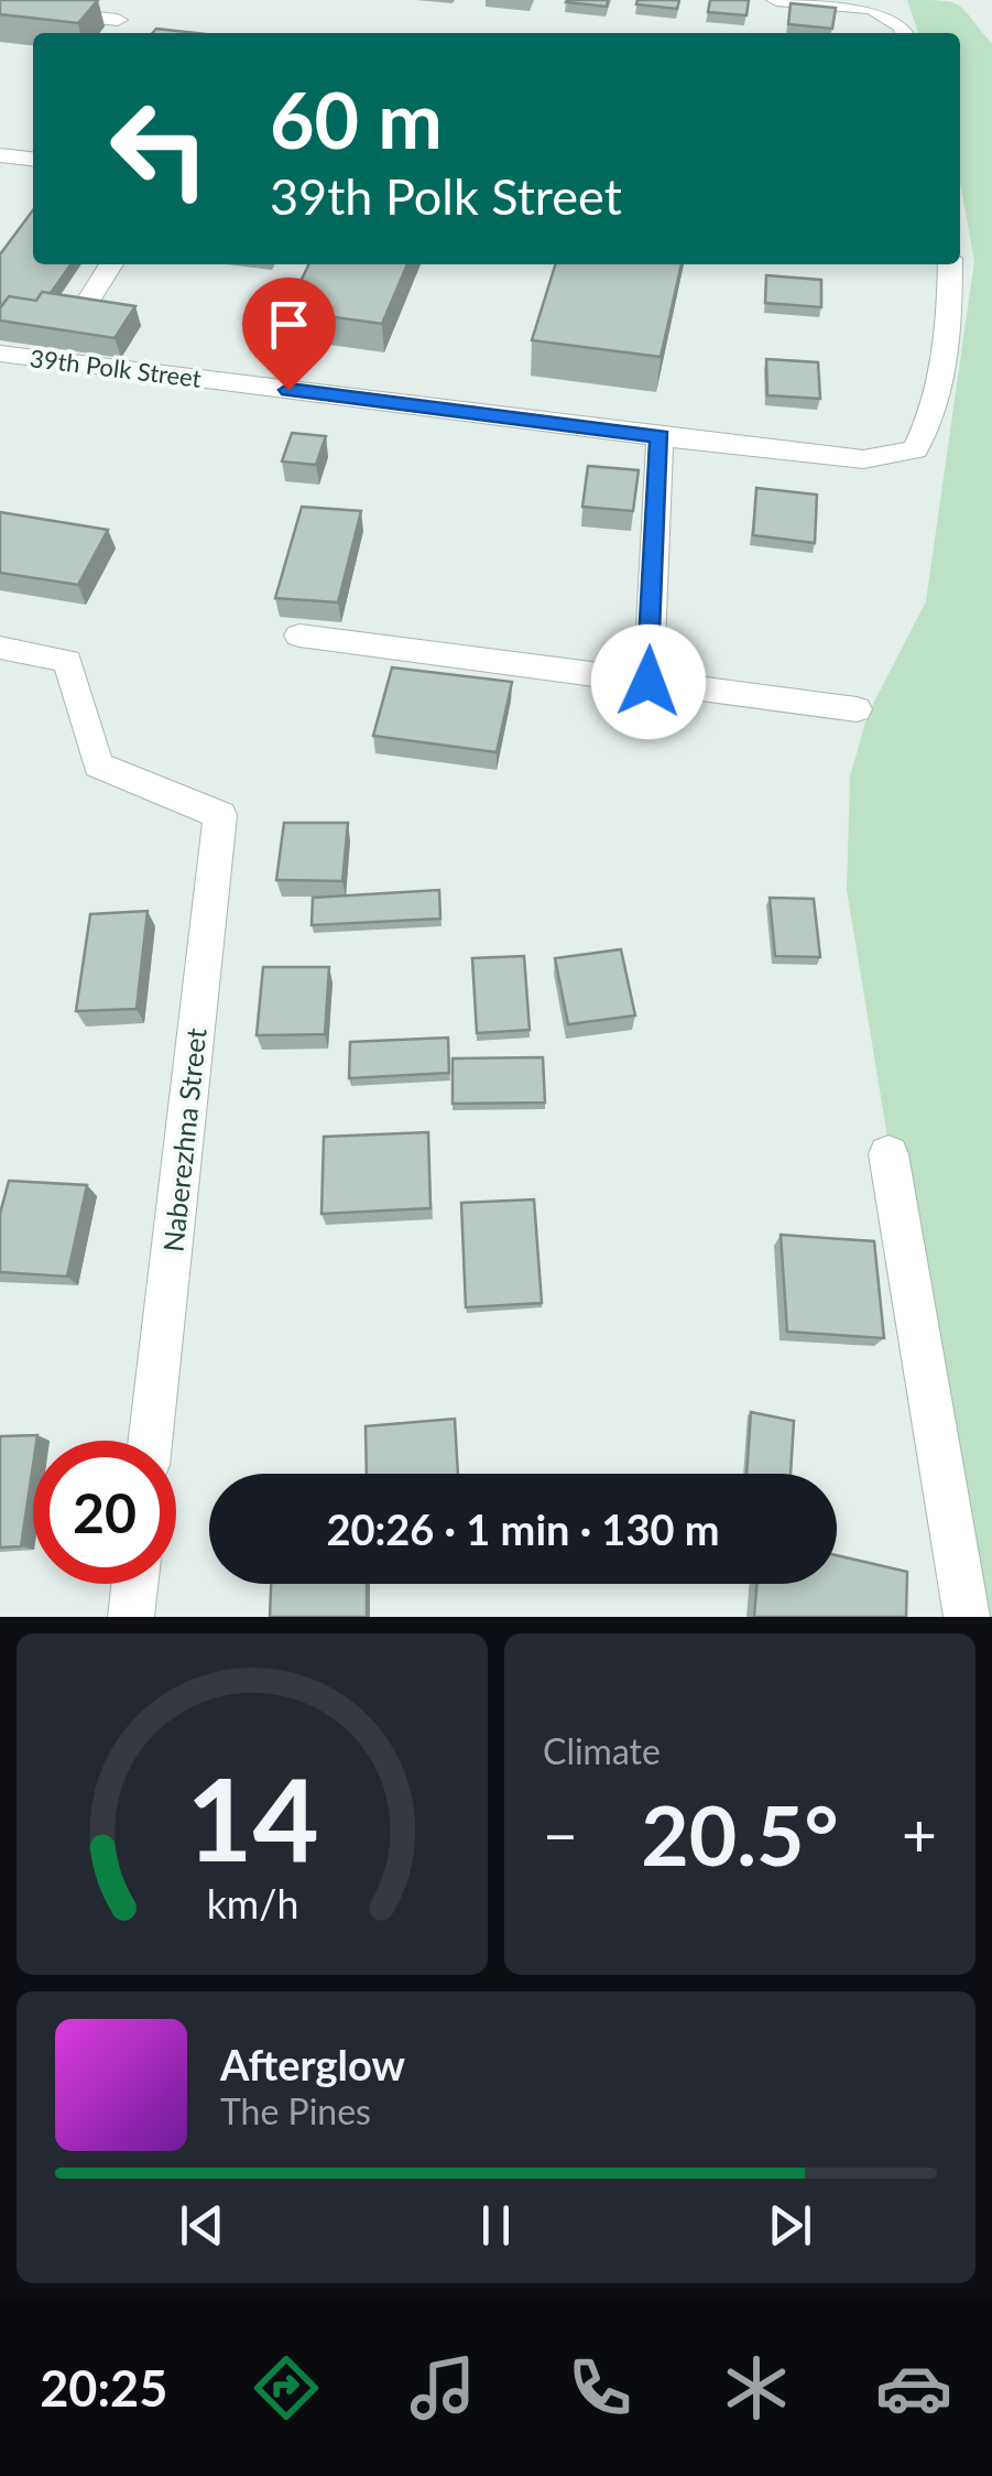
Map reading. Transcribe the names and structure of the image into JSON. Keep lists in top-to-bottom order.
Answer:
{
  "streets": {
    "street": ["39th Polk Street", "Naberezhna Street"]
  },
  "page": {
    "turn": ["60 m", "39th Polk Street"],
    "limit": "20",
    "trip": "20:26 · 1 min · 130 m",
    "tile": "Climate",
    "heat": ["−", "20.5°", "+"],
    "song": ["Afterglow", "The Pines"],
    "tabs": "20:25",
    "gauge": ["14", "km/h"]
  }
}
